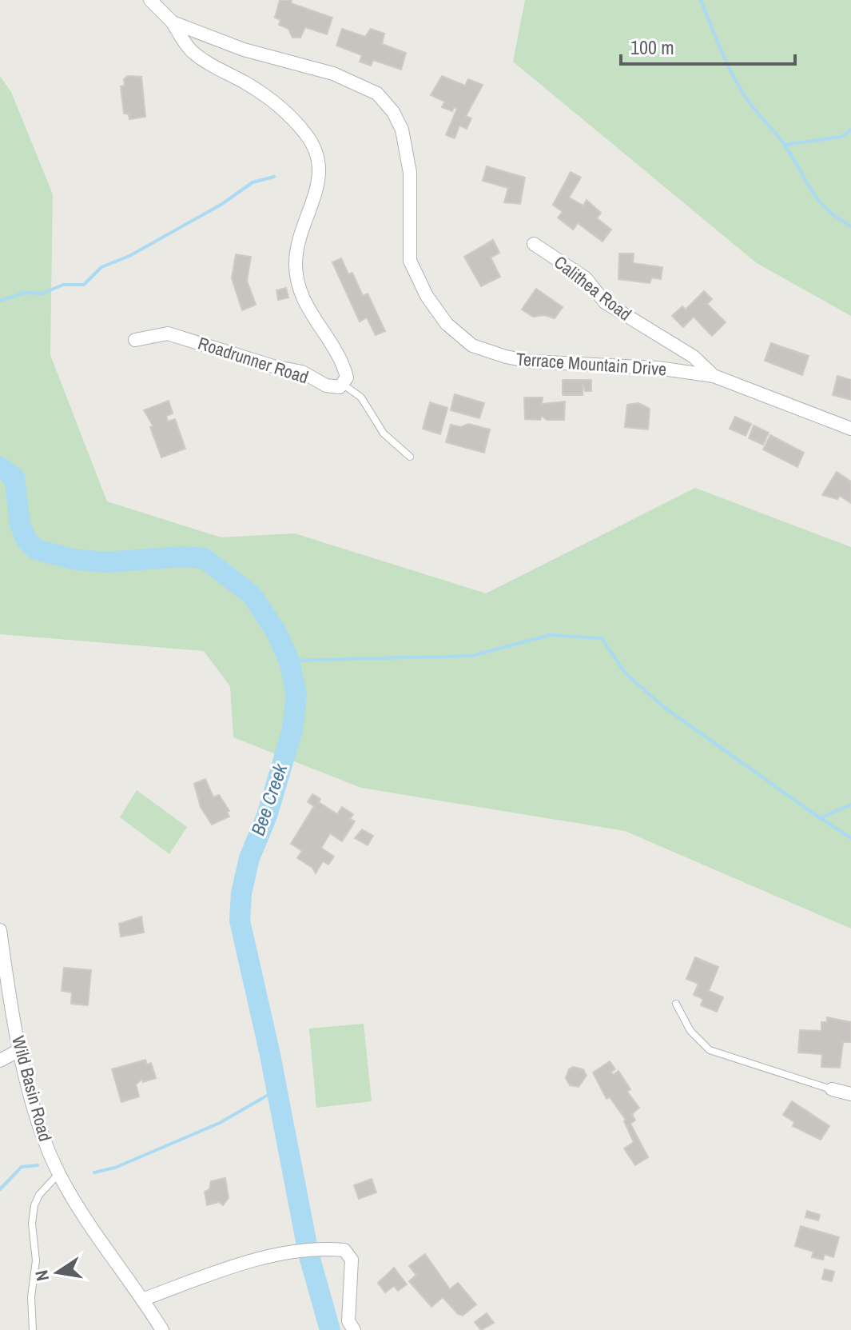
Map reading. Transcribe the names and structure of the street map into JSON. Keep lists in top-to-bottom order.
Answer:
{
  "streets": {
    "street": [
      "Calithea Road",
      "Roadrunner Road",
      "Terrace Mountain Drive",
      "Wild Basin Road"
    ]
  },
  "crossings": [
    ["Calithea Road", "Terrace Mountain Drive"]
  ],
  "water": ["Bee Creek"],
  "scale_bar": "100 m",
  "north": "left"
}
